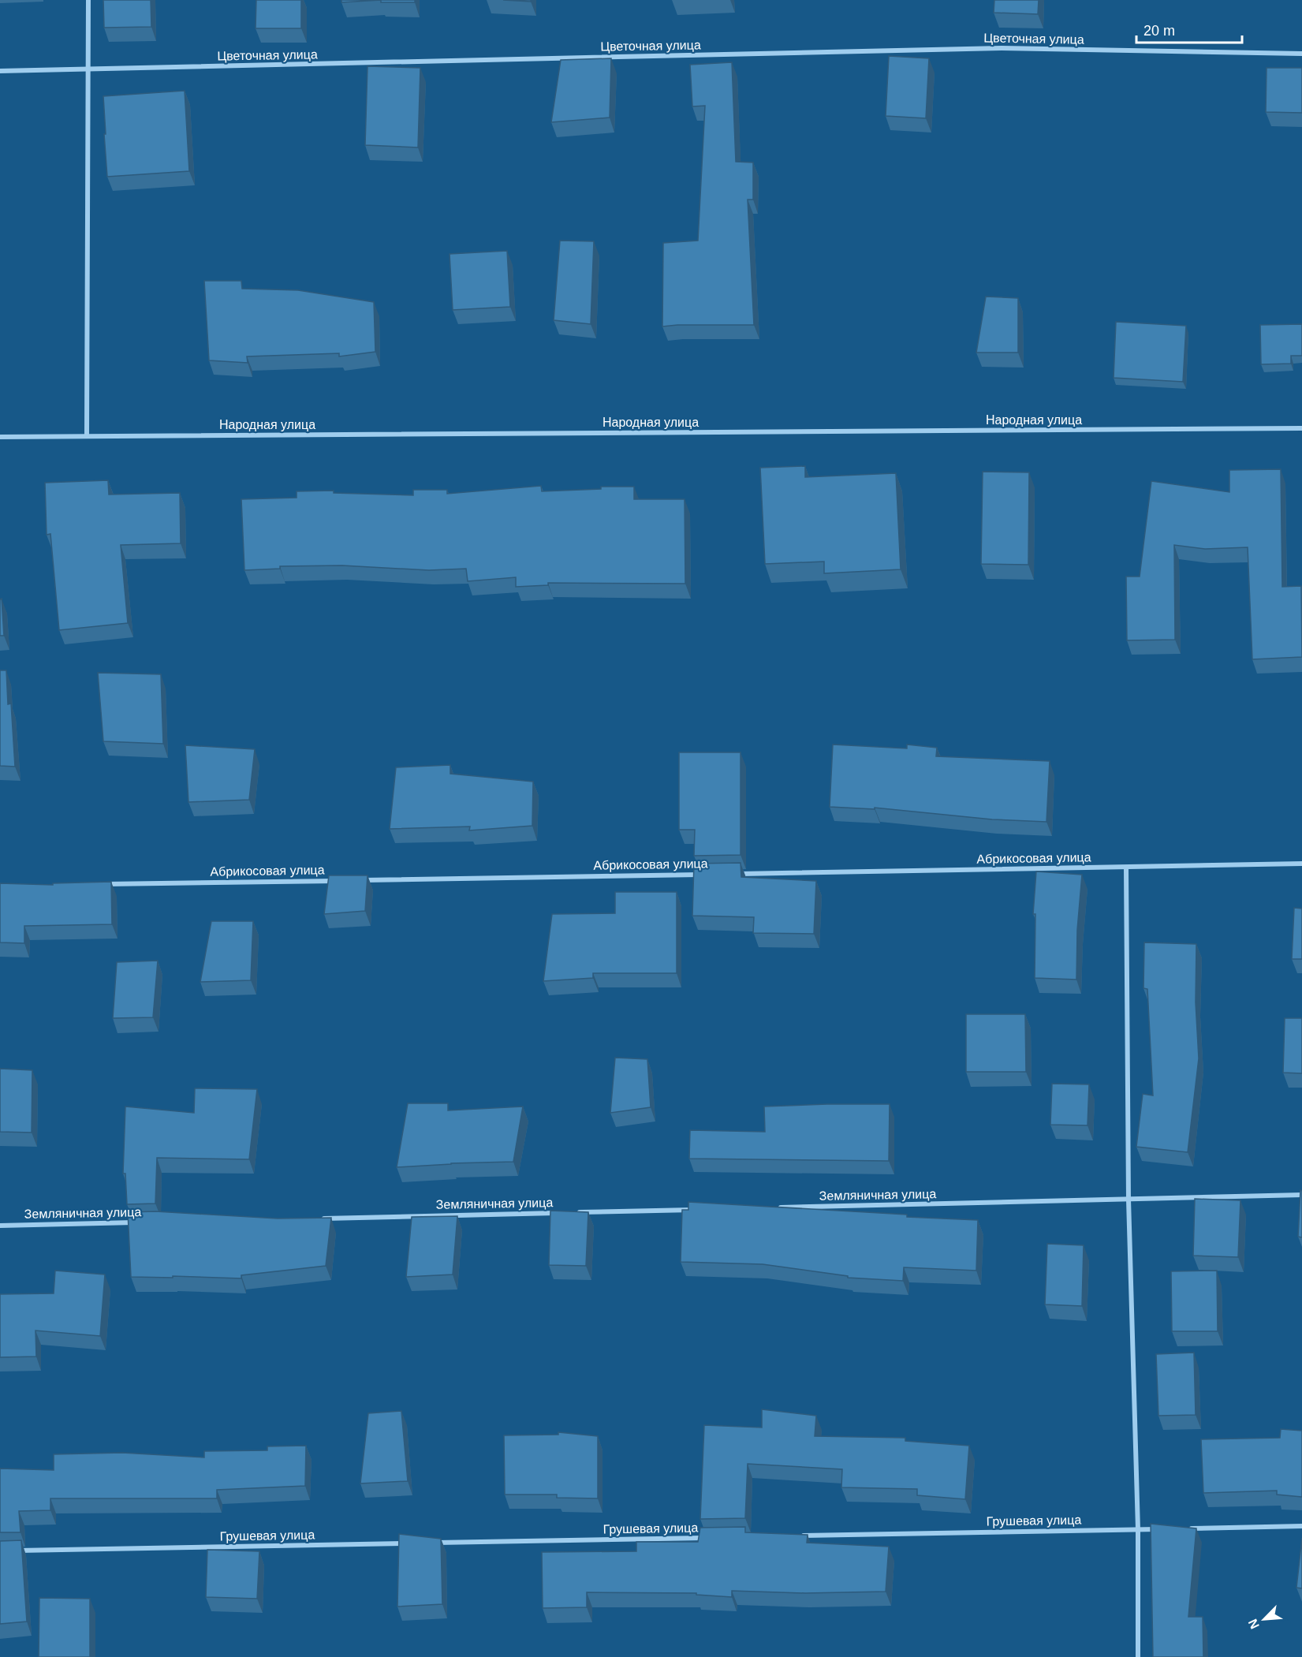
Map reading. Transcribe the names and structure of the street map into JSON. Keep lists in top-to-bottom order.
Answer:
{
  "streets": {
    "street": [
      "Цветочная улица",
      "Народная улица",
      "Абрикосовая улица",
      "Земляничная улица",
      "Грушевая улица"
    ]
  },
  "scale_bar": "20 m",
  "north": "bottom left"
}
